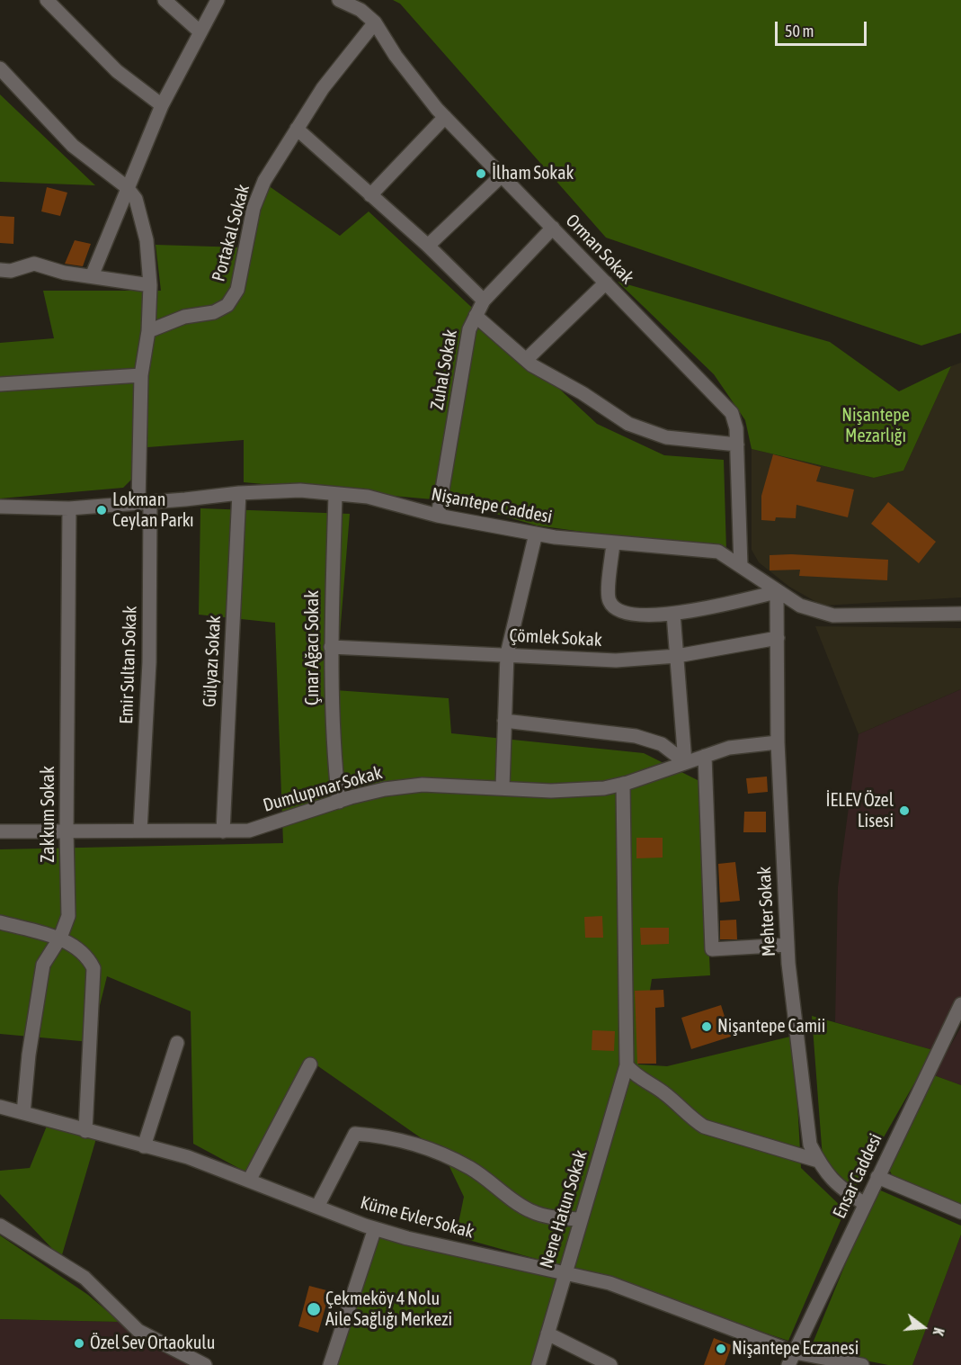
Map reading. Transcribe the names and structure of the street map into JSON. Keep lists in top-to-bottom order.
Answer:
{
  "streets": {
    "street": [
      "Portakal Sokak",
      "Orman Sokak",
      "Zuhal Sokak",
      "Nişantepe Caddesi",
      "Çömlek Sokak",
      "Çınar Ağacı Sokak",
      "Gülyazı Sokak",
      "Emir Sultan Sokak",
      "Dumlupınar Sokak",
      "Zakkum Sokak",
      "Mehter Sokak",
      "Ensar Caddesi",
      "Nene Hatun Sokak",
      "Küme Evler Sokak"
    ]
  },
  "crossings": [
    ["Portakal Sokak", "Orman Sokak"],
    ["Portakal Sokak", "Emir Sultan Sokak"],
    ["Orman Sokak", "Zuhal Sokak"],
    ["Orman Sokak", "Nişantepe Caddesi"],
    ["Zuhal Sokak", "Nişantepe Caddesi"],
    ["Nişantepe Caddesi", "Çınar Ağacı Sokak"],
    ["Nişantepe Caddesi", "Gülyazı Sokak"],
    ["Nişantepe Caddesi", "Emir Sultan Sokak"],
    ["Nişantepe Caddesi", "Zakkum Sokak"],
    ["Nişantepe Caddesi", "Mehter Sokak"],
    ["Çömlek Sokak", "Çınar Ağacı Sokak"],
    ["Çömlek Sokak", "Mehter Sokak"],
    ["Çınar Ağacı Sokak", "Dumlupınar Sokak"],
    ["Gülyazı Sokak", "Dumlupınar Sokak"],
    ["Emir Sultan Sokak", "Dumlupınar Sokak"],
    ["Dumlupınar Sokak", "Zakkum Sokak"],
    ["Dumlupınar Sokak", "Mehter Sokak"],
    ["Dumlupınar Sokak", "Nene Hatun Sokak"],
    ["Zakkum Sokak", "Küme Evler Sokak"],
    ["Mehter Sokak", "Ensar Caddesi"],
    ["Ensar Caddesi", "Küme Evler Sokak"],
    ["Nene Hatun Sokak", "Küme Evler Sokak"]
  ],
  "parks": ["Nişantepe Mezarlığı"],
  "places": [
    "İlham Sokak",
    "Lokman Ceylan Parkı",
    "İELEV Özel Lisesi",
    "Nişantepe Camii",
    "Çekmeköy 4 Nolu Aile Sağlığı Merkezi",
    "Özel Sev Ortaokulu",
    "Nişantepe Eczanesi"
  ],
  "scale_bar": "50 m",
  "north": "right"
}
